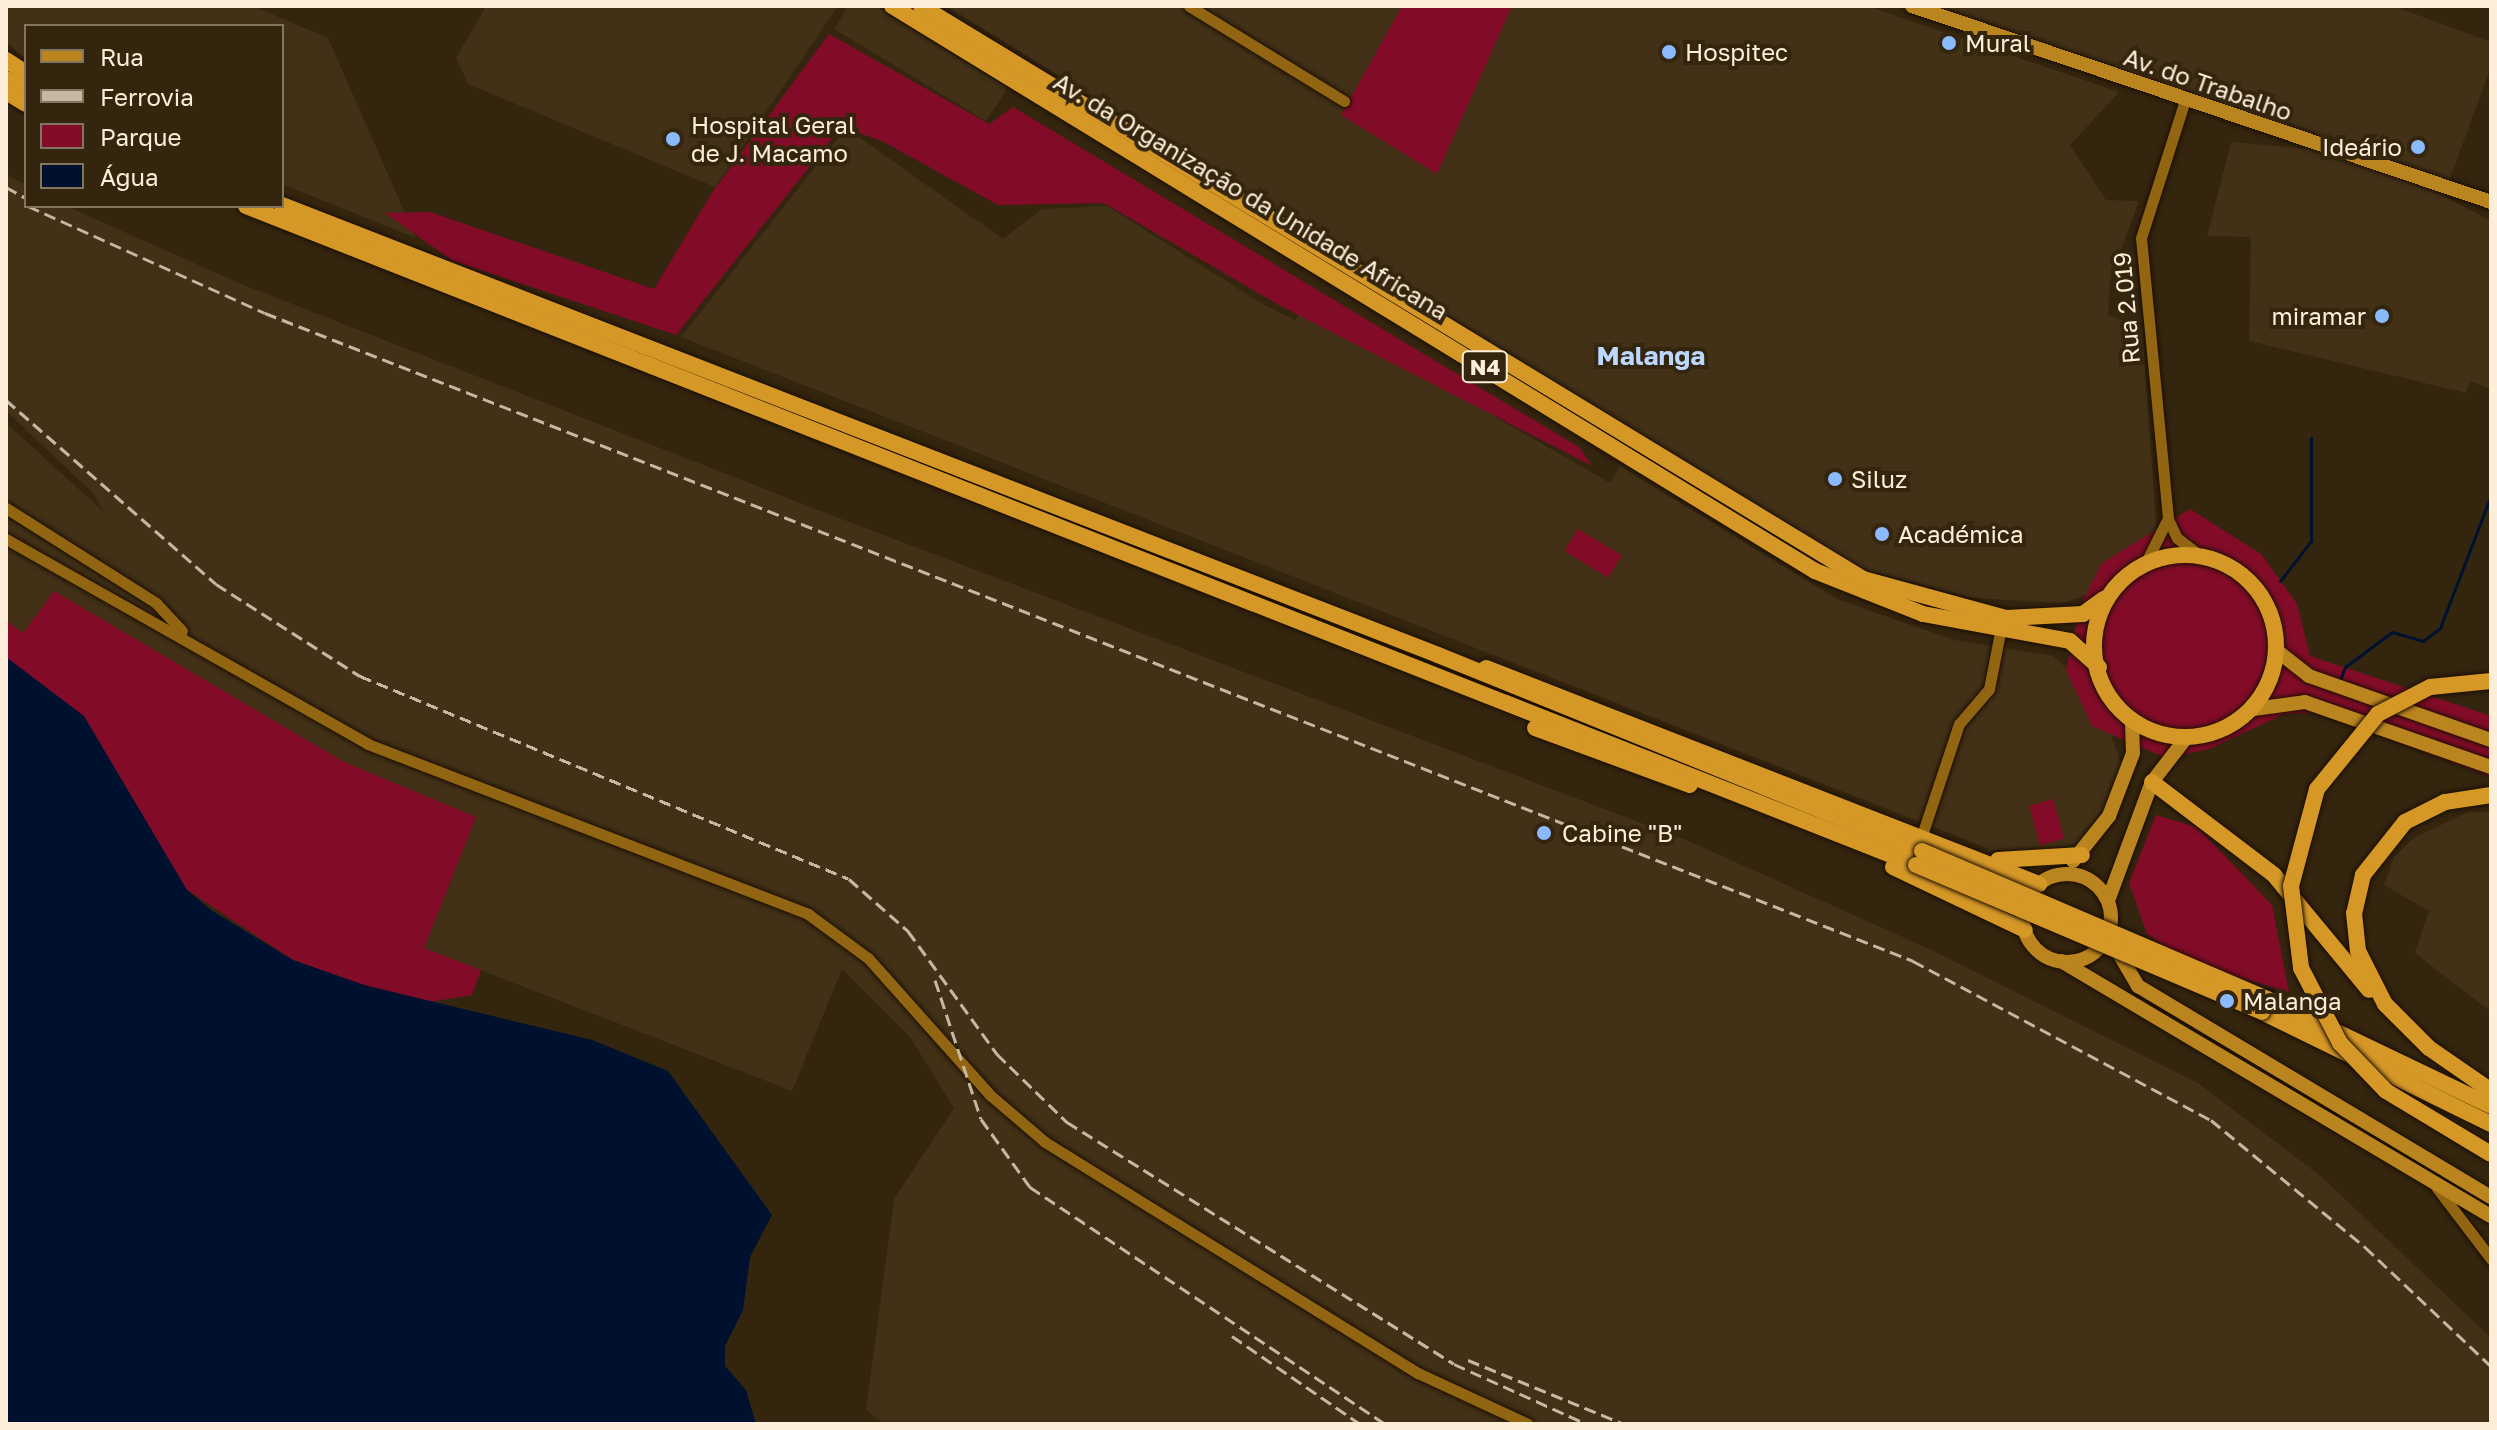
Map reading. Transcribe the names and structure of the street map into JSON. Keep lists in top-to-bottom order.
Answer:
{
  "streets": {
    "highway": ["Av. da Organização da Unidade Africana", "N4"],
    "main road": ["Av. do Trabalho"],
    "street": ["Rua 2.019"]
  },
  "crossings": [
    ["Av. do Trabalho", "Rua 2.019"]
  ],
  "districts": ["Malanga"],
  "places": [
    "Mural",
    "Hospitec",
    "Hospital Geral de J. Macamo",
    "Ideário",
    "miramar",
    "Siluz",
    "Académica",
    "Cabine \"B\"",
    "Malanga"
  ],
  "legend": [
    "Rua",
    "Ferrovia",
    "Parque",
    "Água"
  ]
}
